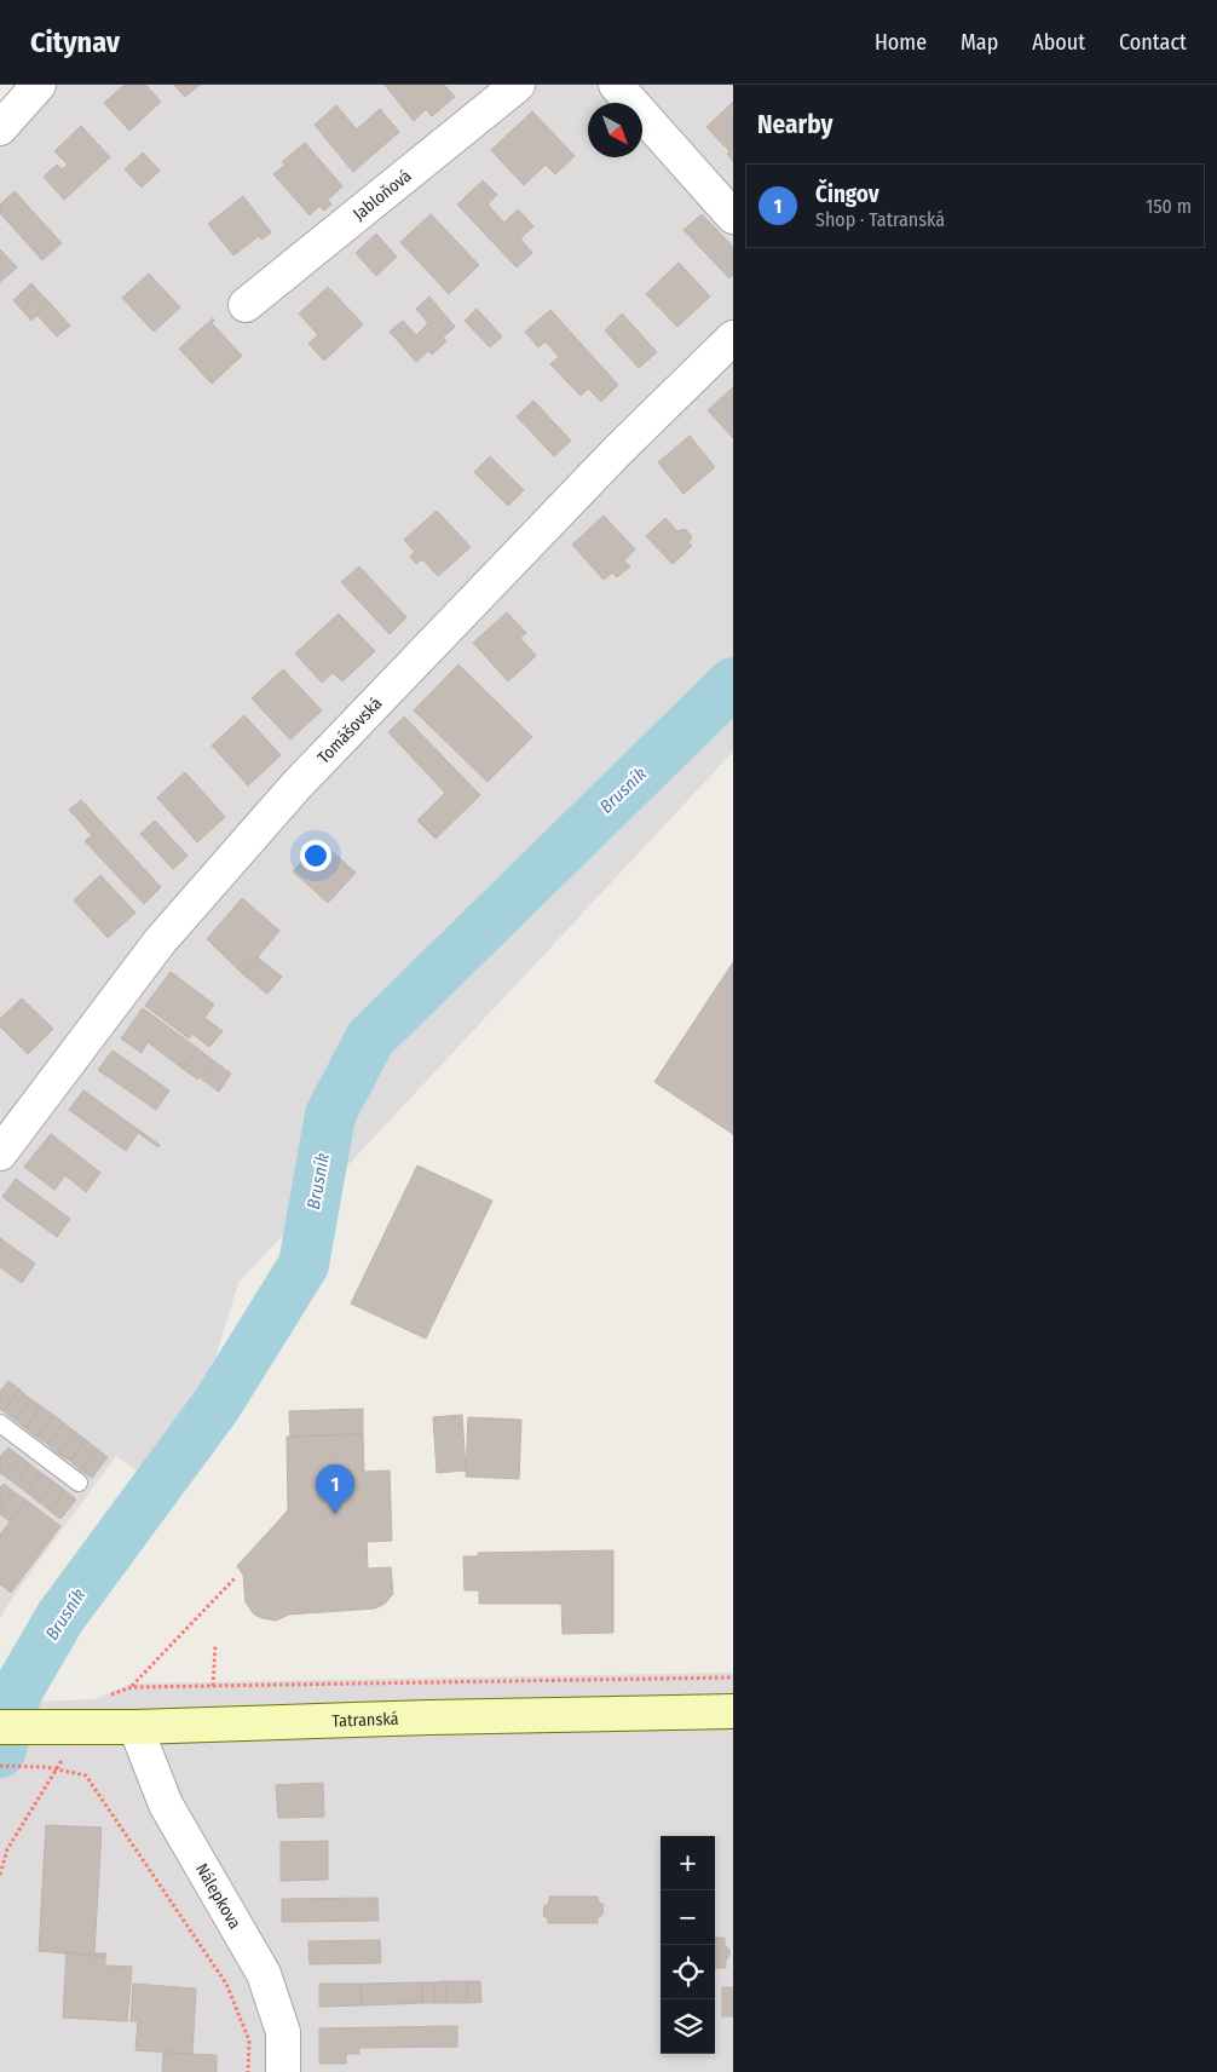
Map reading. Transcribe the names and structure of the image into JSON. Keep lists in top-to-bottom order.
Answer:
{
  "streets": {
    "main road": ["Tatranská"],
    "street": ["Jabloňová", "Tomášovská", "Nálepkova"]
  },
  "crossings": [
    ["Tatranská", "Nálepkova"]
  ],
  "water": ["Brusník"],
  "north": "bottom right",
  "page": {
    "header": "Citynav",
    "nav": [
      "Home",
      "Map",
      "About",
      "Contact"
    ],
    "heading": "Nearby",
    "list": [
      {
        "mark": "1",
        "name": "Čingov",
        "note": "Shop · Tatranská",
        "value": "150 m"
      }
    ],
    "pins": "1",
    "map_buttons": ["+", "−"]
  }
}
